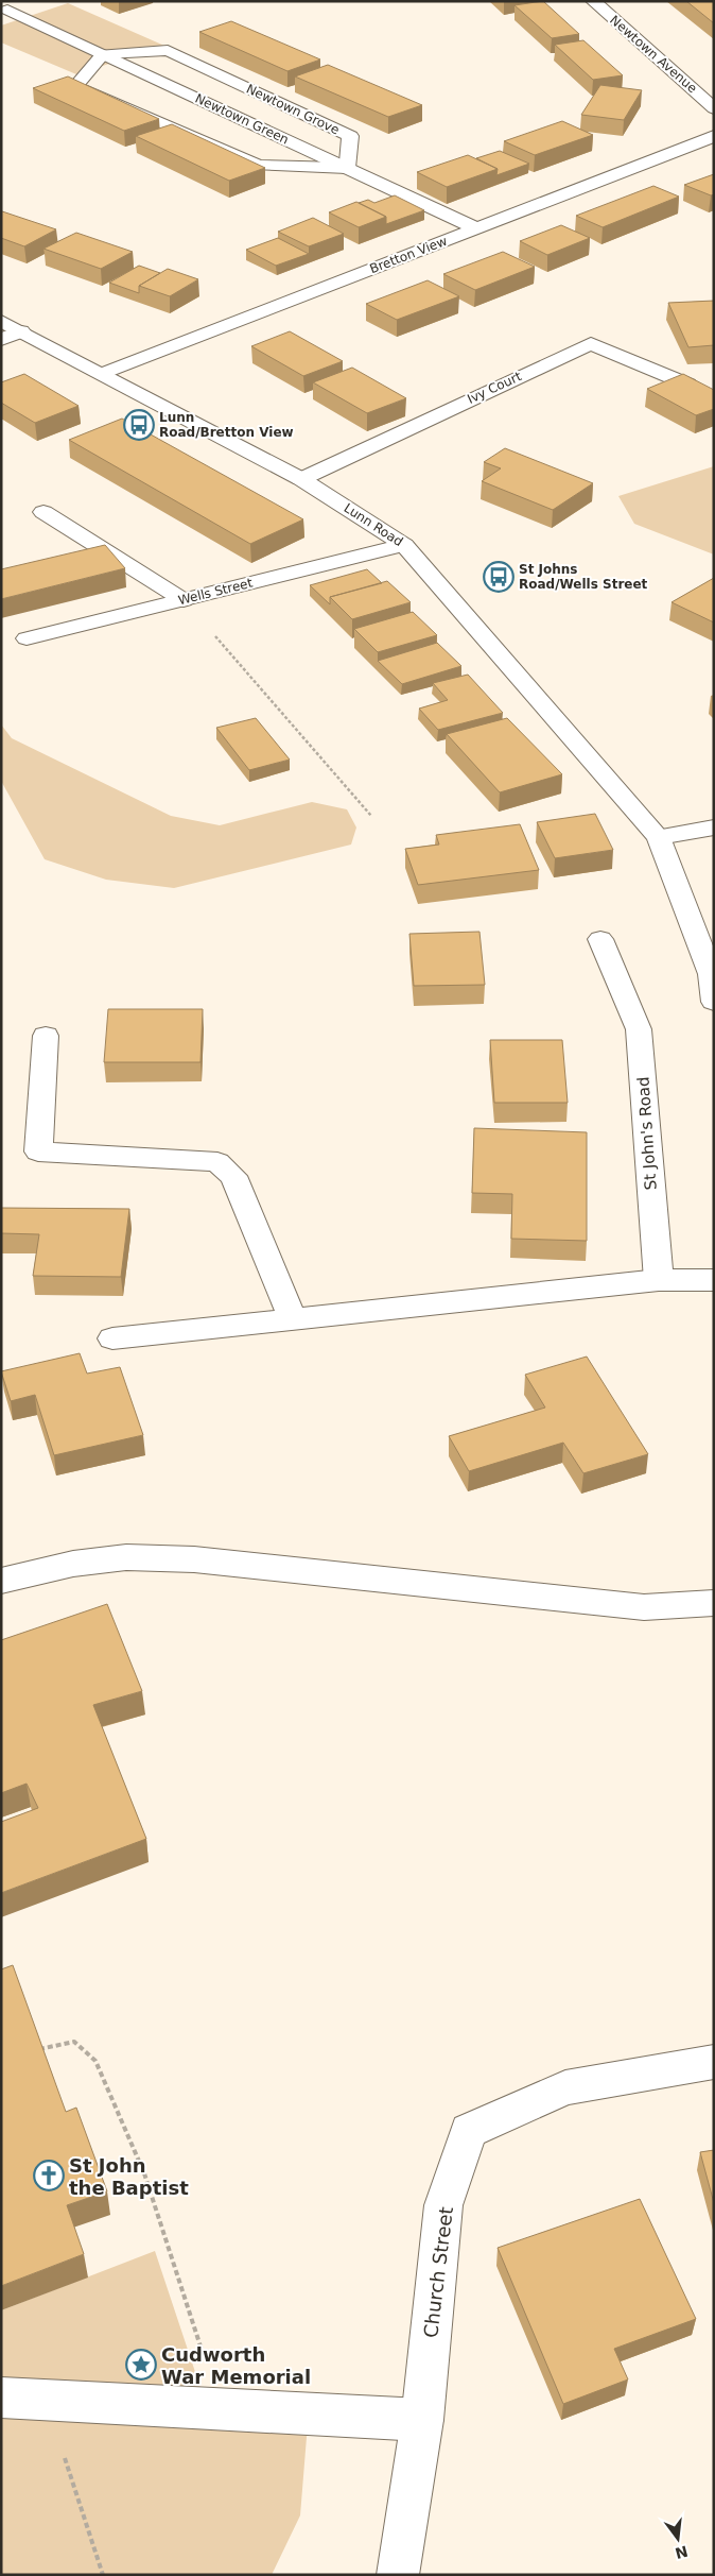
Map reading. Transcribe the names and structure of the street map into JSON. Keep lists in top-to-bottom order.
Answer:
{
  "streets": {
    "street": [
      "Newtown Avenue",
      "Newtown Grove",
      "Newtown Green",
      "Bretton View",
      "Ivy Court",
      "Lunn Road",
      "Wells Street",
      "St John's Road",
      "Church Street"
    ]
  },
  "crossings": [
    ["Newtown Grove", "Newtown Green"],
    ["Newtown Green", "Bretton View"],
    ["Bretton View", "Lunn Road"],
    ["Ivy Court", "Lunn Road"],
    ["Lunn Road", "Wells Street"]
  ],
  "places": {
    "bus stop": ["Lunn Road/Bretton View", "St Johns Road/Wells Street"],
    "church": ["St John the Baptist"],
    "place": ["Cudworth War Memorial"]
  },
  "north": "bottom"
}
